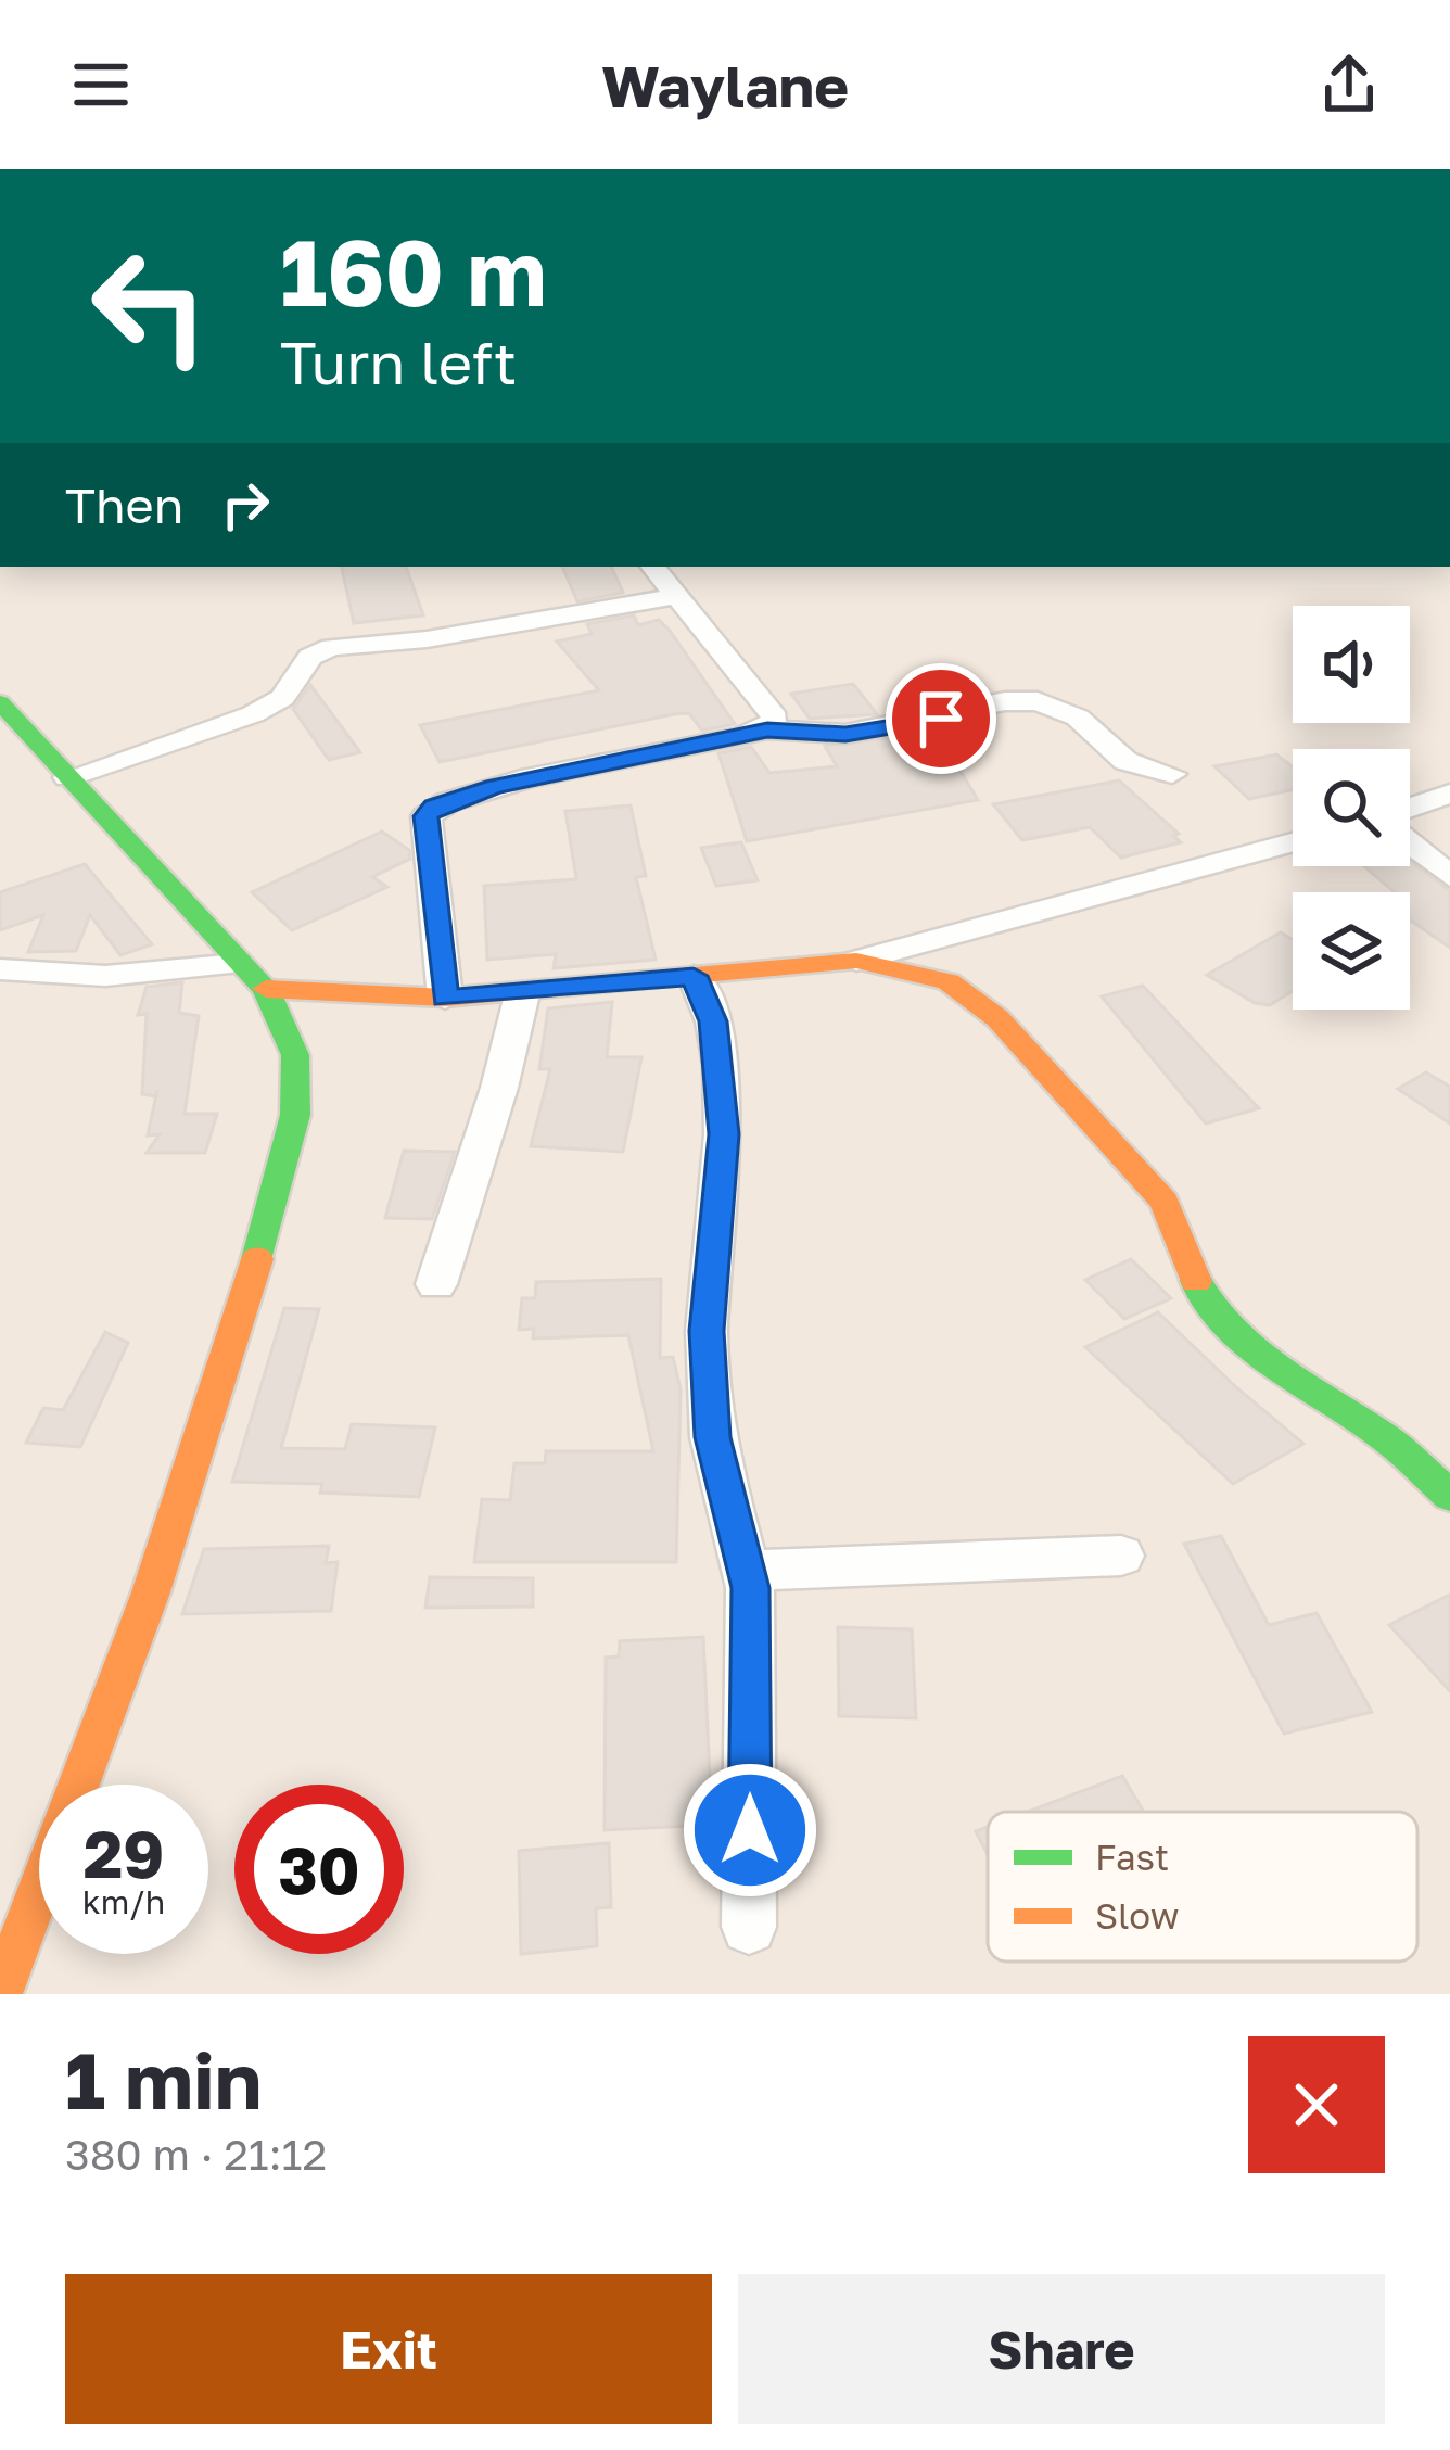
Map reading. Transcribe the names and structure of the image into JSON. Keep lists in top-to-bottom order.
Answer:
{
  "legend": ["Fast", "Slow"],
  "page": {
    "header": "Waylane",
    "turn": ["160 m", "Turn left"],
    "then": "Then",
    "speed": "29 km/h",
    "limit": "30",
    "heading": ["1 min", "380 m · 21:12"],
    "buttons": ["Exit", "Share"]
  }
}
